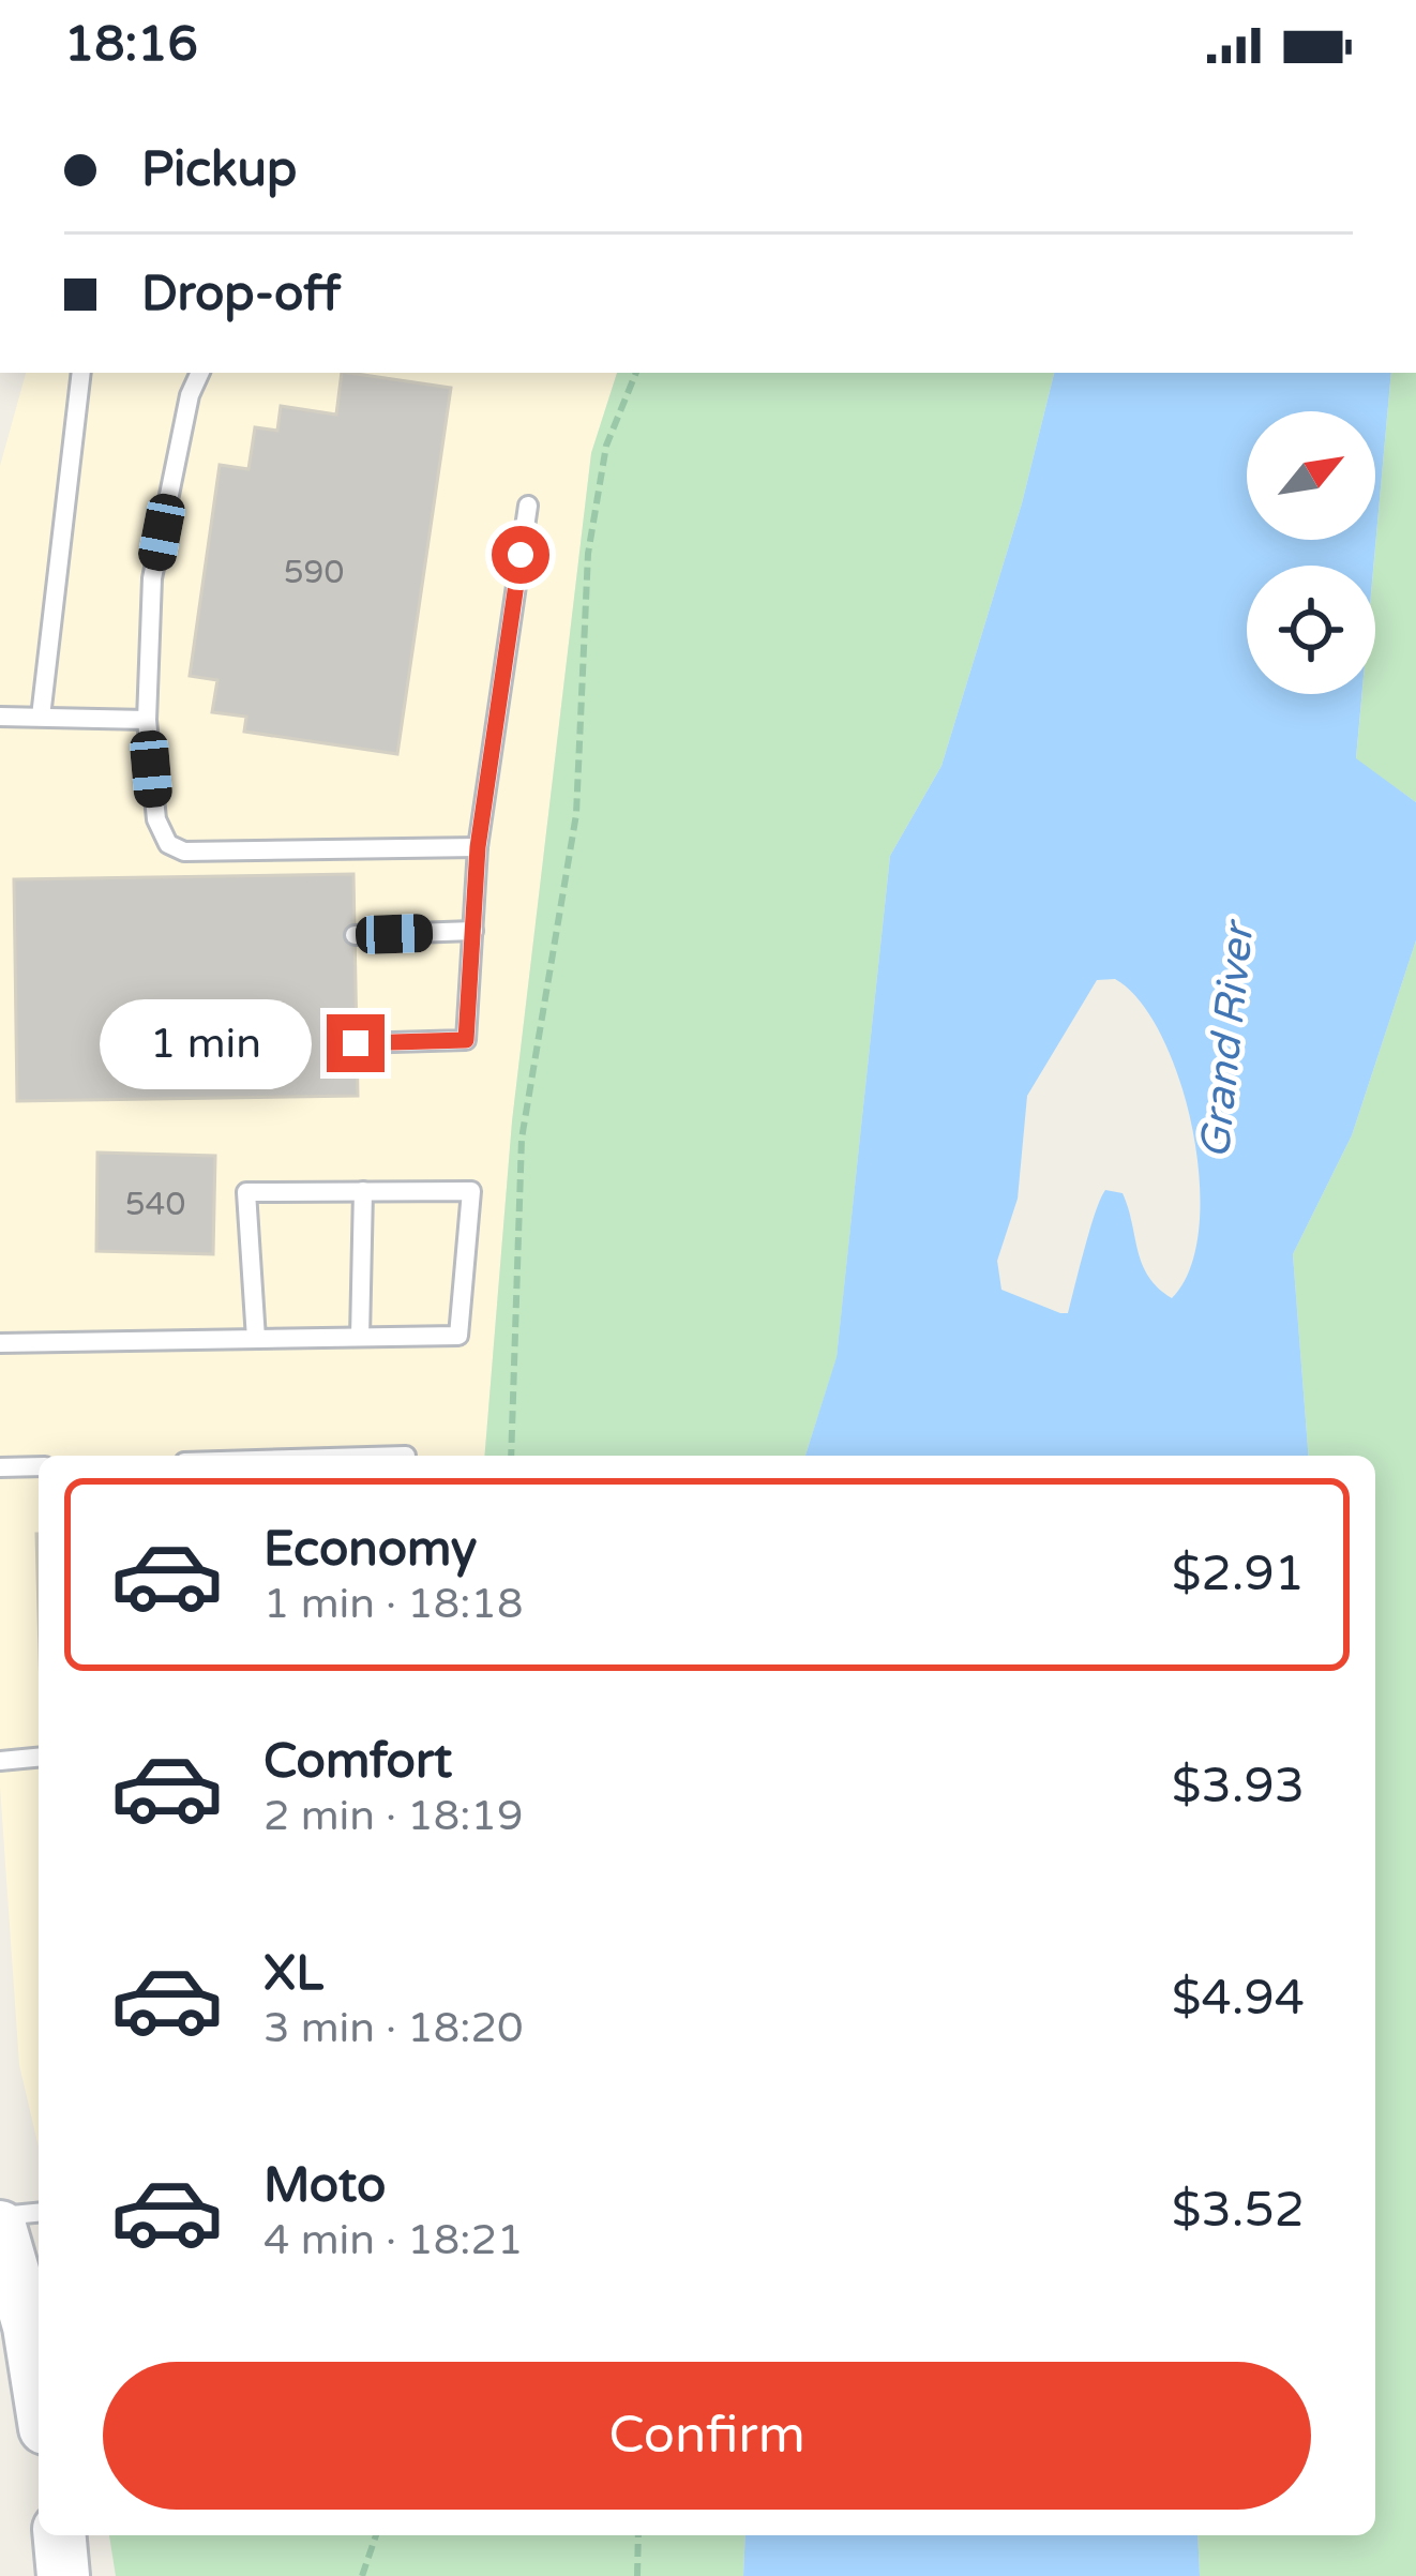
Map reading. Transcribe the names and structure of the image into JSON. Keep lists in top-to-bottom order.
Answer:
{
  "water": ["Grand River"],
  "house_numbers": ["590", "540"],
  "north": "top right",
  "page": {
    "status": "18:16",
    "banner": ["Pickup", "Drop-off"],
    "bubble": "1 min",
    "list": [
      {
        "name": "Economy",
        "note": "1 min · 18:18",
        "value": "$2.91"
      },
      {
        "name": "Comfort",
        "note": "2 min · 18:19",
        "value": "$3.93"
      },
      {
        "name": "XL",
        "note": "3 min · 18:20",
        "value": "$4.94"
      },
      {
        "name": "Moto",
        "note": "4 min · 18:21",
        "value": "$3.52"
      }
    ],
    "buttons": "Confirm"
  }
}
